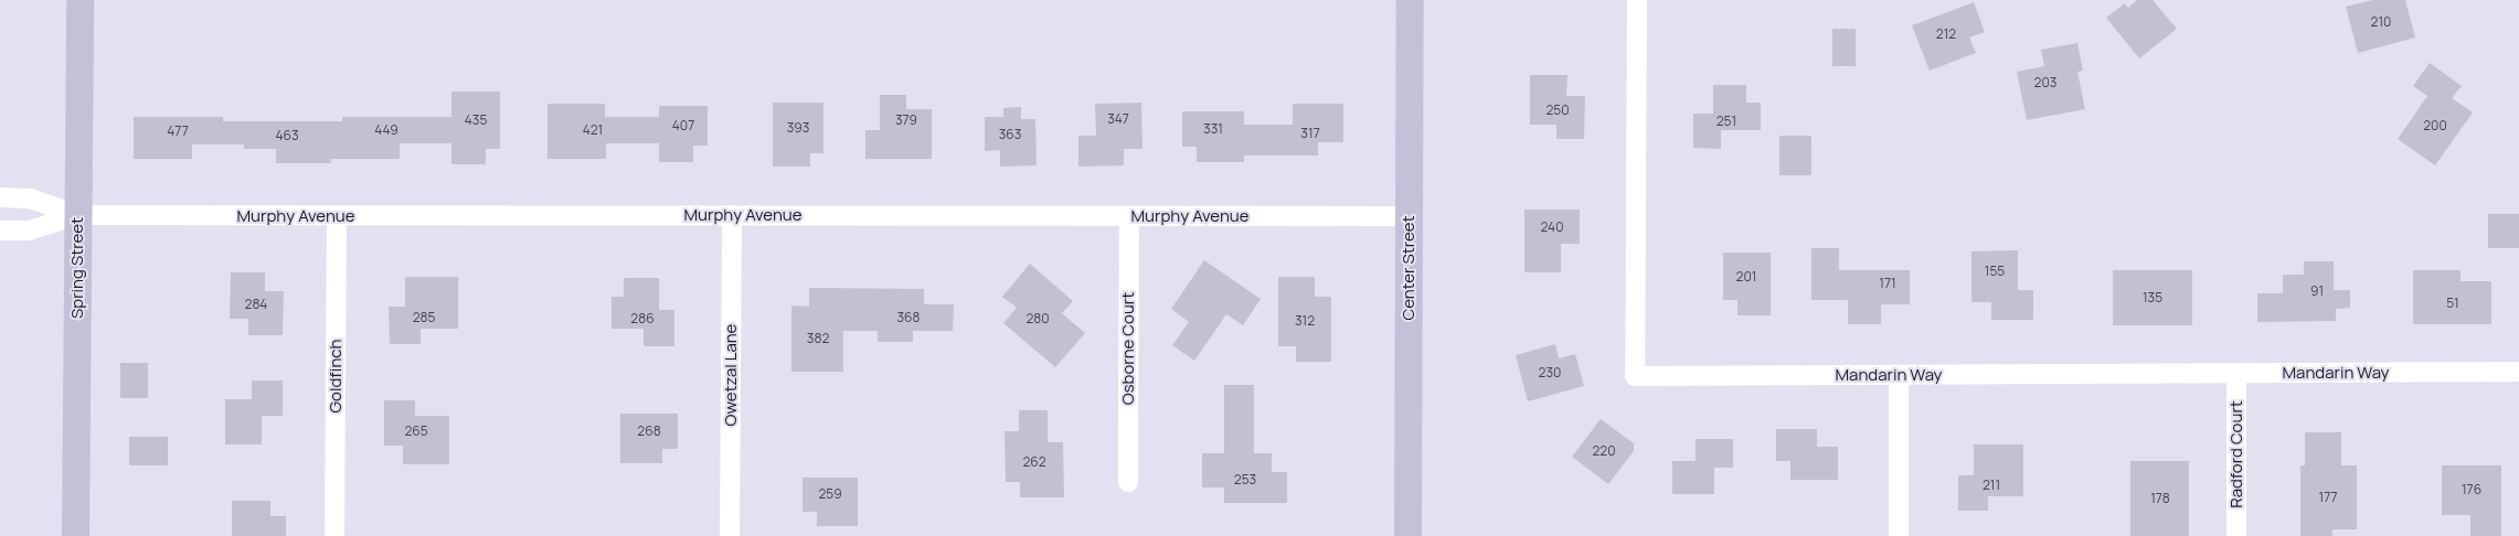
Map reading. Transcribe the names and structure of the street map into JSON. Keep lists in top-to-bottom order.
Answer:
{
  "streets": {
    "street": [
      "Murphy Avenue",
      "Spring Street",
      "Center Street",
      "Osborne Court",
      "Mandarin Way",
      "Owetzal Lane",
      "Goldfinch",
      "Radford Court"
    ]
  },
  "crossings": [
    ["Murphy Avenue", "Spring Street"],
    ["Murphy Avenue", "Center Street"],
    ["Murphy Avenue", "Osborne Court"],
    ["Murphy Avenue", "Owetzal Lane"],
    ["Murphy Avenue", "Goldfinch"],
    ["Mandarin Way", "Radford Court"]
  ],
  "house_numbers": [
    "210",
    "212",
    "203",
    "250",
    "347",
    "435",
    "379",
    "251",
    "407",
    "200",
    "393",
    "331",
    "449",
    "421",
    "477",
    "317",
    "363",
    "463",
    "240",
    "155",
    "201",
    "171",
    "91",
    "135",
    "51",
    "284",
    "285",
    "368",
    "286",
    "280",
    "312",
    "382",
    "230",
    "265",
    "268",
    "220",
    "262",
    "253",
    "211",
    "176",
    "259",
    "177",
    "178"
  ]
}
